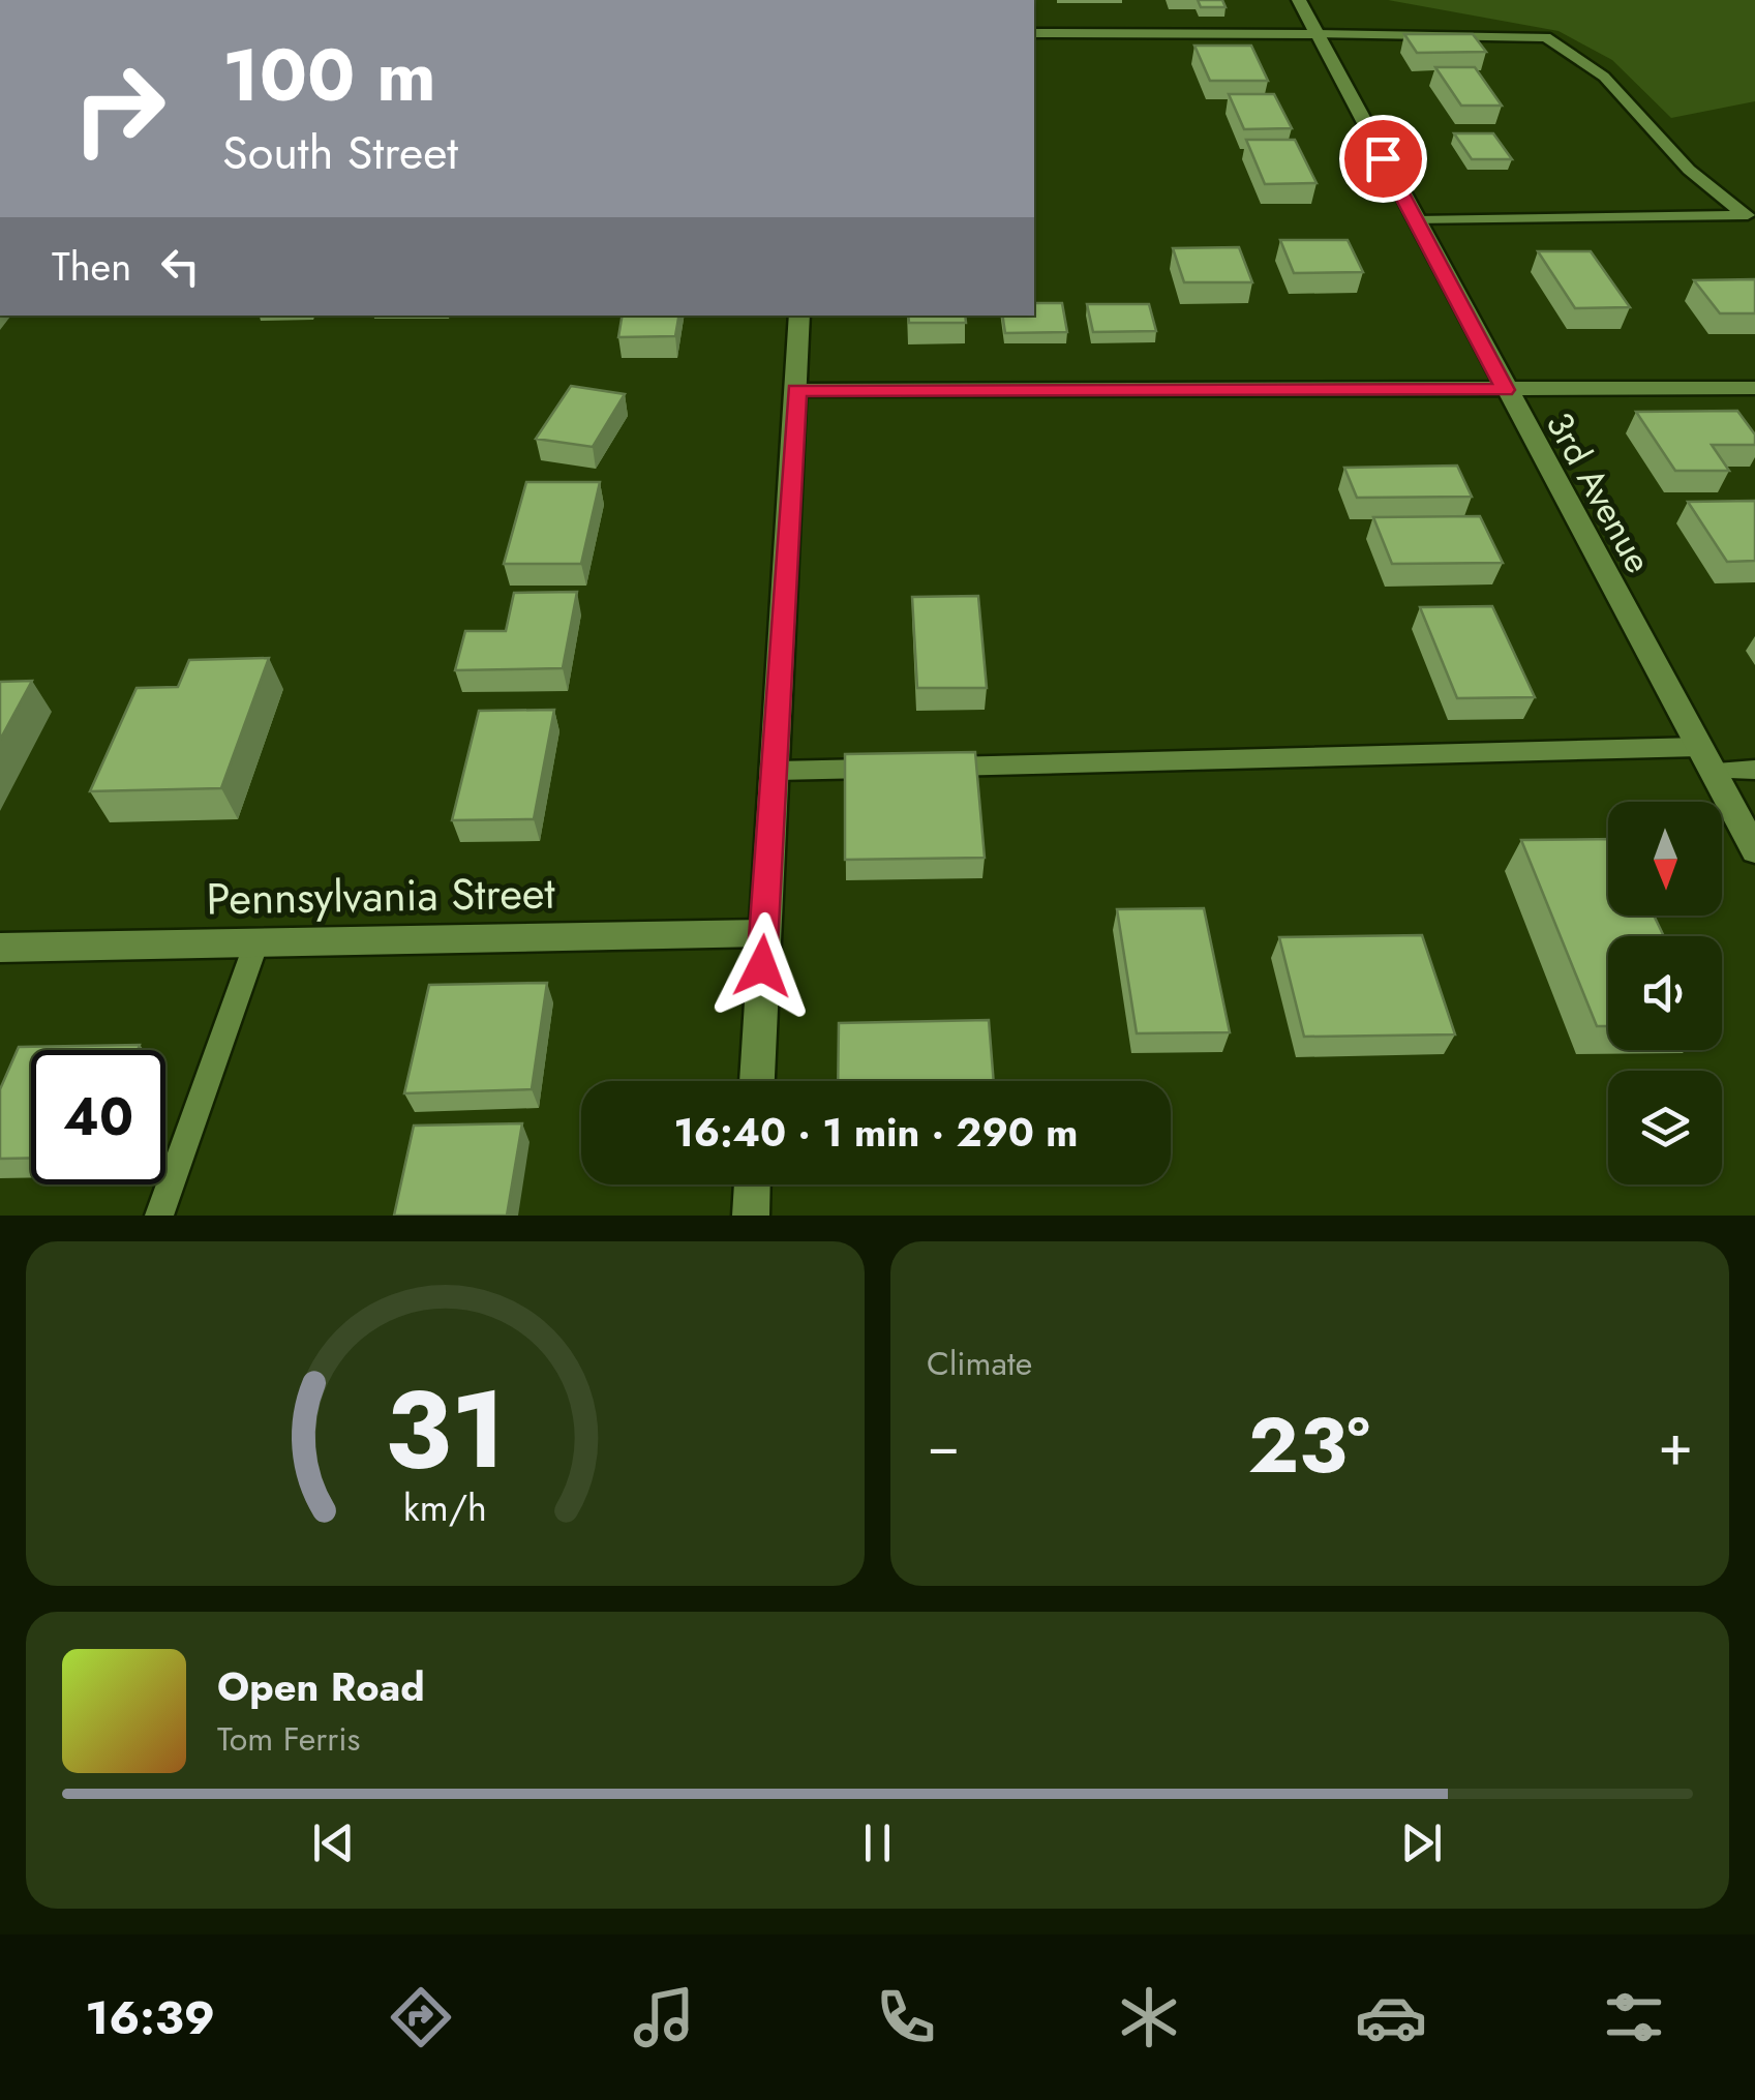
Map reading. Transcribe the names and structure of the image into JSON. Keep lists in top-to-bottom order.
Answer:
{
  "streets": {
    "street": ["3rd Avenue", "Pennsylvania Street"]
  },
  "north": "bottom",
  "page": {
    "turn": ["100 m", "South Street"],
    "then": "Then",
    "limit": "40",
    "trip": "16:40 · 1 min · 290 m",
    "tile": "Climate",
    "heat": ["−", "23°", "+"],
    "song": ["Open Road", "Tom Ferris"],
    "tabs": "16:39",
    "gauge": ["31", "km/h"]
  }
}
